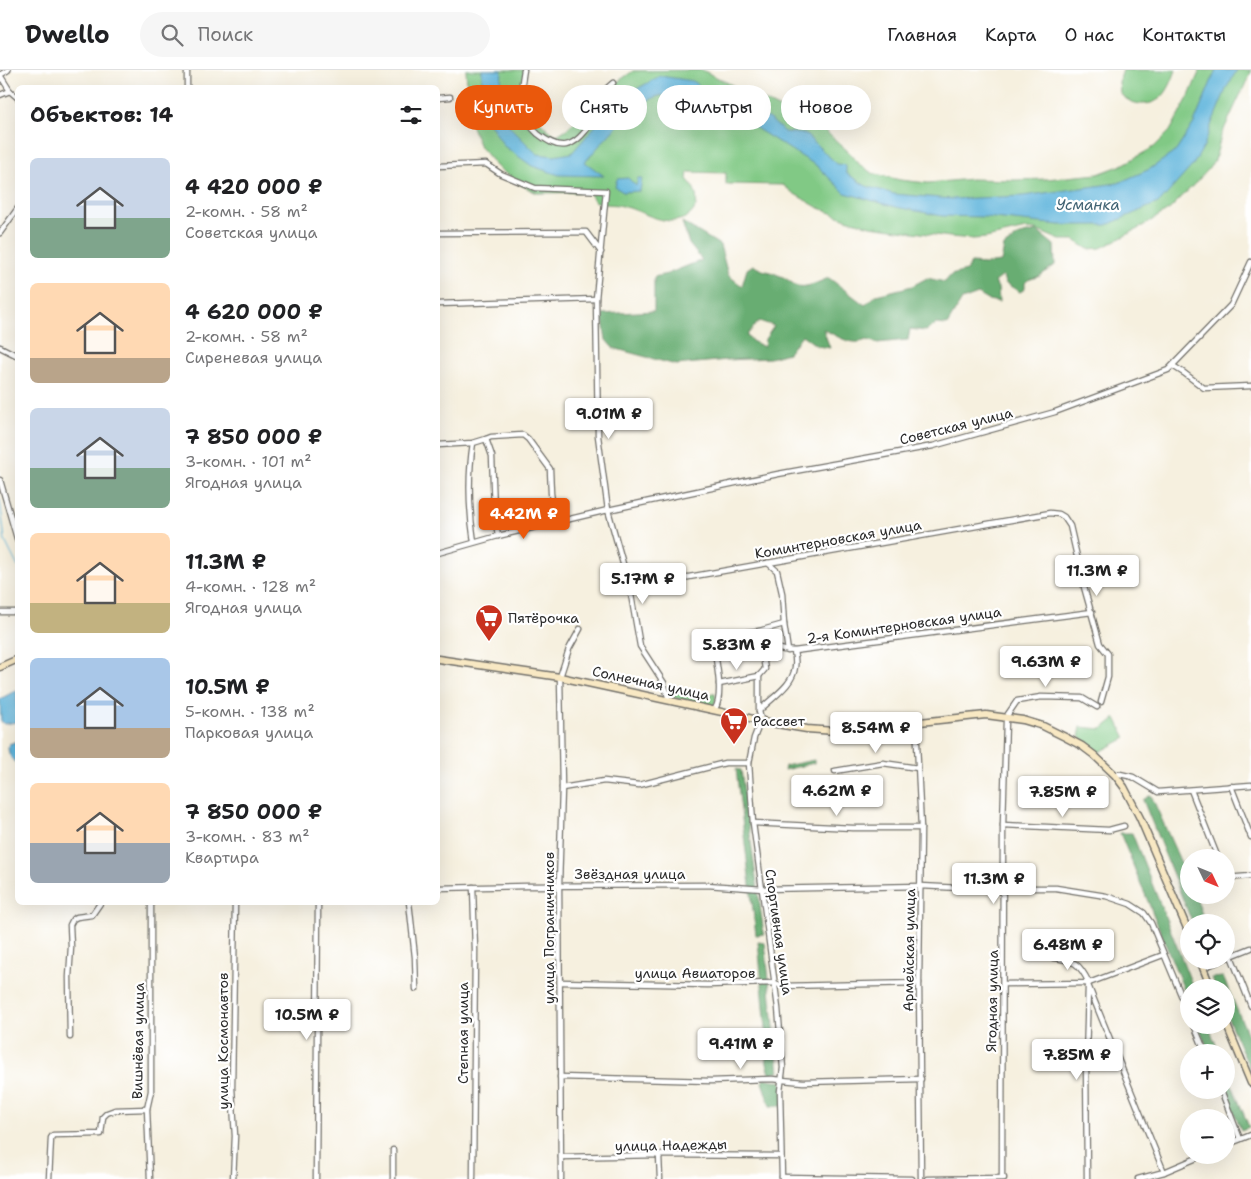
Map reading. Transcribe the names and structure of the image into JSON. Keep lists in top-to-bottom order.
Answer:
{
  "streets": {
    "street": [
      "Советская улица",
      "Коминтерновская улица",
      "2-я Коминтерновская улица",
      "Солнечная улица",
      "Звёздная улица",
      "улица Пограничников",
      "Спортивная улица",
      "Армейская улица",
      "улица Авиаторов",
      "Ягодная улица",
      "Степная улица",
      "Вишнёвая улица",
      "улица Космонавтов",
      "улица Надежды"
    ]
  },
  "crossings": [
    ["Коминтерновская улица", "2-я Коминтерновская улица"],
    ["Солнечная улица", "улица Пограничников"],
    ["Солнечная улица", "Спортивная улица"],
    ["Солнечная улица", "Армейская улица"],
    ["Солнечная улица", "Ягодная улица"],
    ["Звёздная улица", "улица Пограничников"],
    ["Звёздная улица", "Спортивная улица"],
    ["Звёздная улица", "Армейская улица"],
    ["Звёздная улица", "Ягодная улица"],
    ["Звёздная улица", "Степная улица"],
    ["улица Пограничников", "улица Авиаторов"],
    ["улица Пограничников", "улица Надежды"],
    ["Спортивная улица", "улица Авиаторов"],
    ["Спортивная улица", "улица Надежды"],
    ["Армейская улица", "улица Авиаторов"]
  ],
  "water": ["Усманка"],
  "places": {
    "supermarket": ["Пятёрочка", "Рассвет"]
  },
  "north": "bottom right",
  "page": {
    "header": "Dwello",
    "search": "Поиск",
    "nav": [
      "Главная",
      "Карта",
      "О нас",
      "Контакты"
    ],
    "chip": [
      "Купить",
      "Снять",
      "Фильтры",
      "Новое"
    ],
    "heading": "Объектов: 14",
    "list": [
      {
        "name": "4 420 000 ₽",
        "note": "2-комн. · 58 m² · Советская улица"
      },
      {
        "name": "4 620 000 ₽",
        "note": "2-комн. · 58 m² · Сиреневая улица"
      },
      {
        "name": "7 850 000 ₽",
        "note": "3-комн. · 101 m² · Ягодная улица"
      },
      {
        "name": "11.3M ₽",
        "note": "4-комн. · 128 m² · Ягодная улица"
      },
      {
        "name": "10.5M ₽",
        "note": "5-комн. · 138 m² · Парковая улица"
      },
      {
        "name": "7 850 000 ₽",
        "note": "3-комн. · 83 m² · Квартира"
      }
    ],
    "price": [
      "9.01M ₽",
      "4.42M ₽",
      "11.3M ₽",
      "5.17M ₽",
      "5.83M ₽",
      "9.63M ₽",
      "8.54M ₽",
      "4.62M ₽",
      "7.85M ₽",
      "11.3M ₽",
      "6.48M ₽",
      "10.5M ₽",
      "9.41M ₽",
      "7.85M ₽"
    ],
    "map_buttons": ["+", "−"]
  }
}
